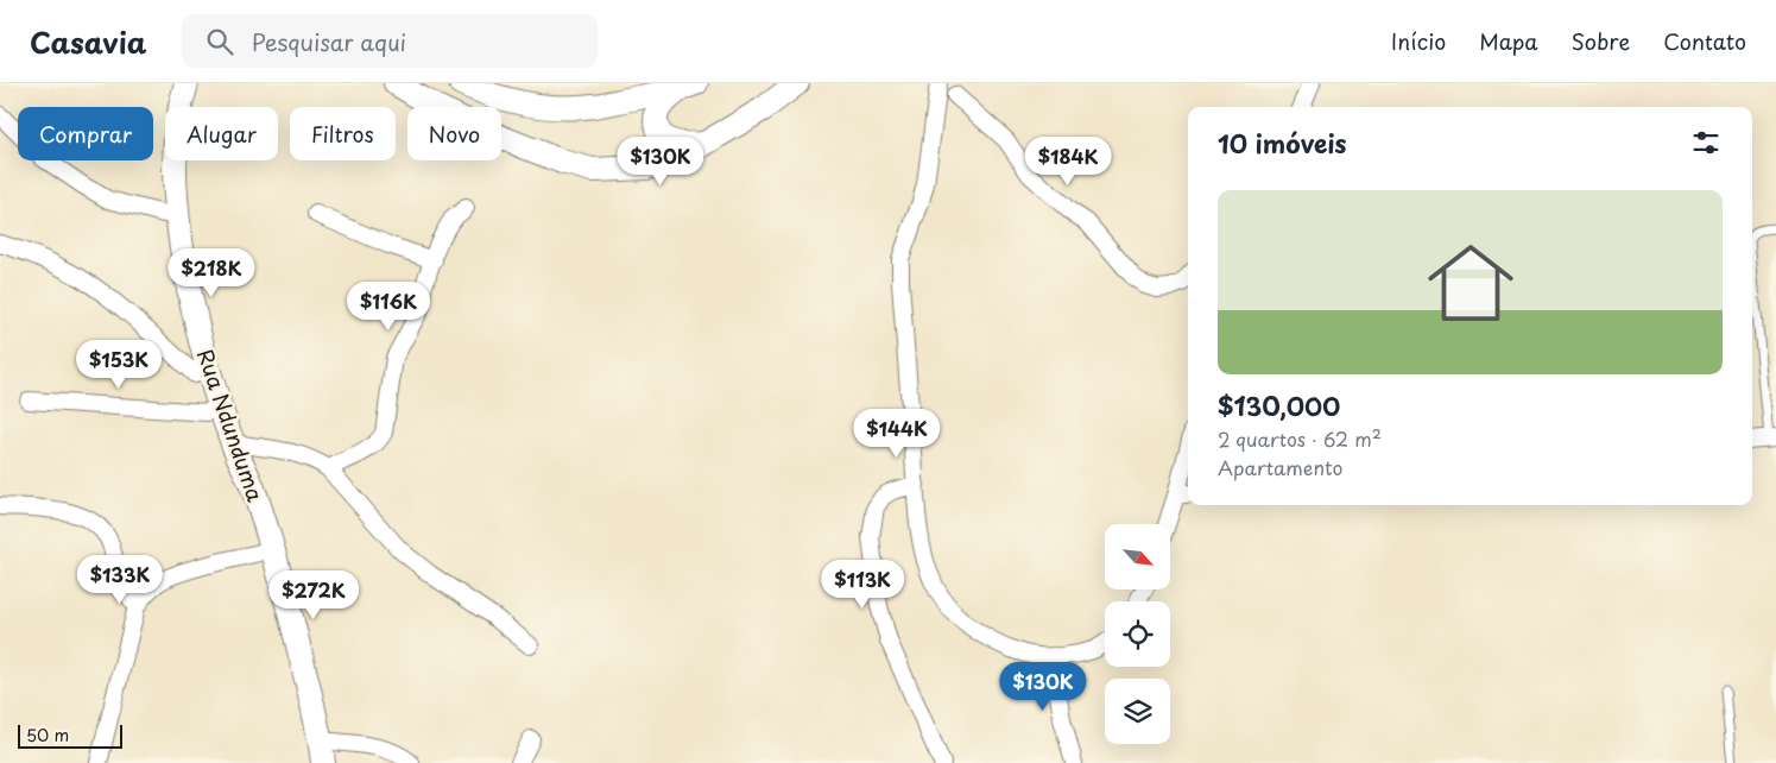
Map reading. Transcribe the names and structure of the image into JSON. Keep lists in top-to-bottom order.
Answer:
{
  "streets": {
    "main road": ["Rua Ndunduma"]
  },
  "scale_bar": "50 m",
  "north": "bottom right",
  "page": {
    "header": "Casavia",
    "search": "Pesquisar aqui",
    "nav": [
      "Início",
      "Mapa",
      "Sobre",
      "Contato"
    ],
    "chip": [
      "Comprar",
      "Alugar",
      "Filtros",
      "Novo"
    ],
    "heading": "10 imóveis",
    "price": [
      "$130K",
      "$184K",
      "$218K",
      "$116K",
      "$153K",
      "$144K",
      "$133K",
      "$113K",
      "$272K",
      "$130K"
    ],
    "list": [
      {
        "name": "$130,000",
        "note": "2 quartos · 62 m² · Apartamento"
      }
    ],
    "scale": "50 m"
  }
}
